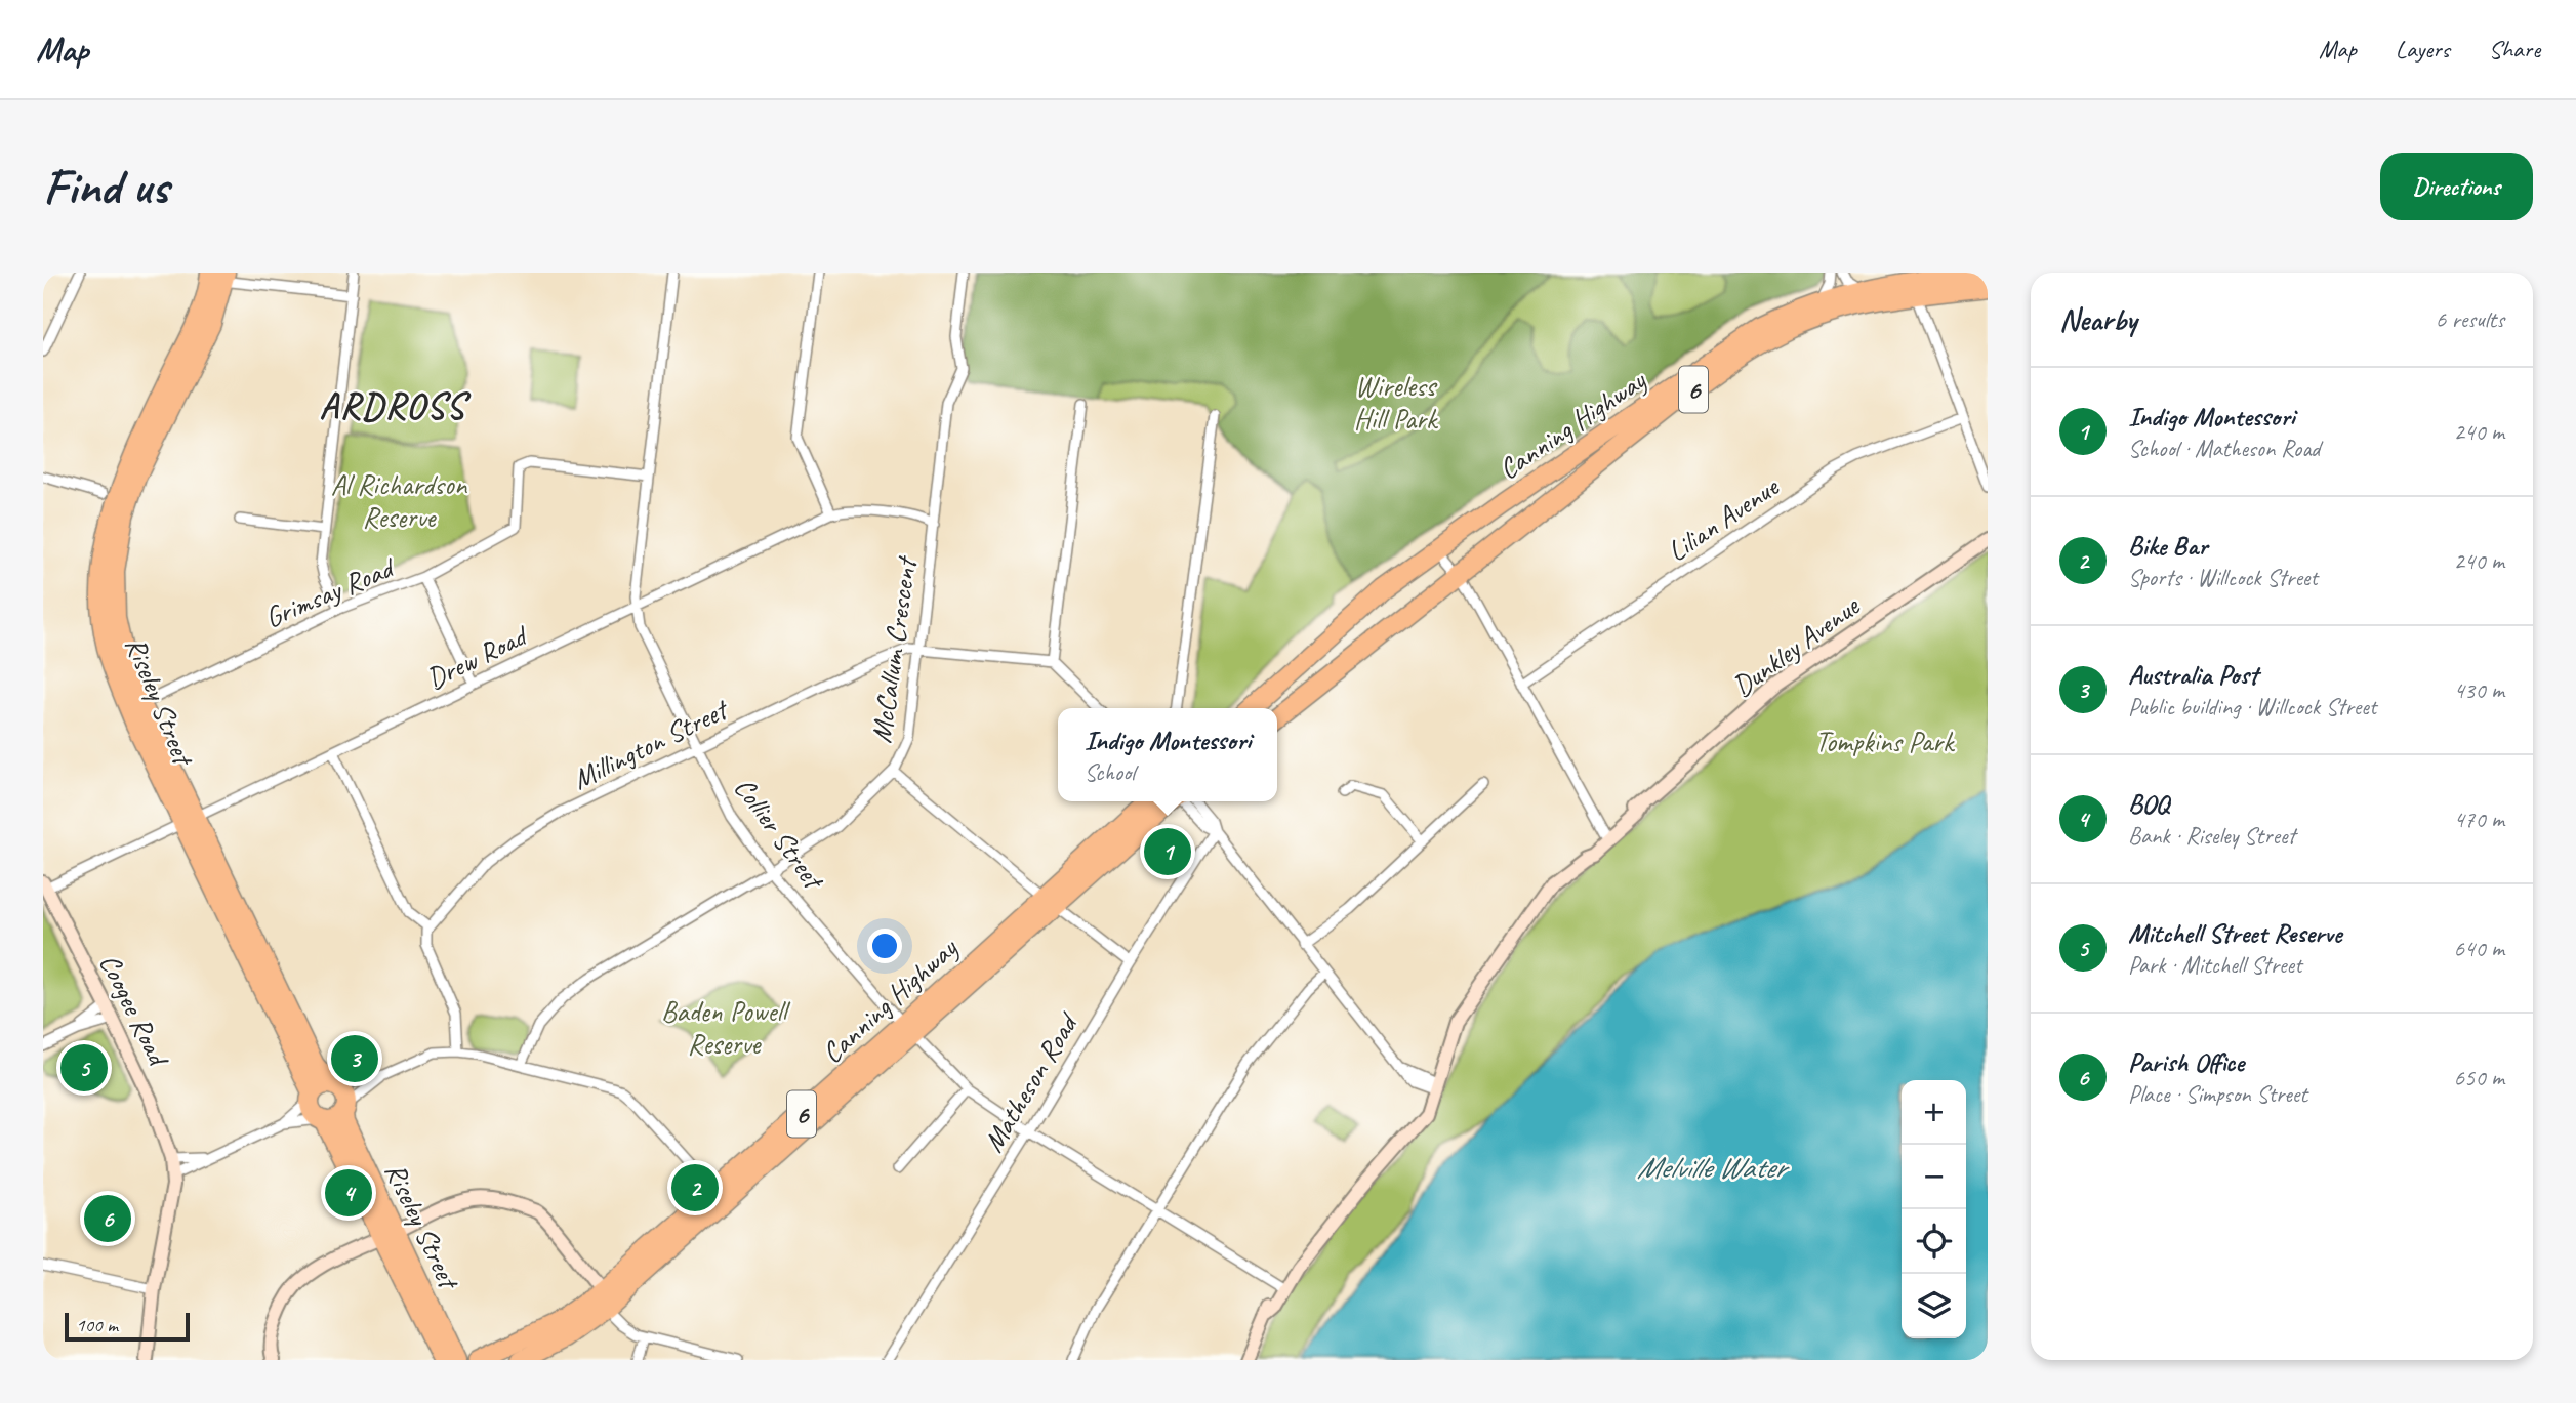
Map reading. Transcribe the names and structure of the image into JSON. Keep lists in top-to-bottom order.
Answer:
{
  "streets": {
    "highway": ["6", "Canning Highway", "Riseley Street"],
    "street": [
      "Lilian Avenue",
      "Grimsay Road",
      "Dunkley Avenue",
      "McCallum Crescent",
      "Drew Road",
      "Millington Street",
      "Collier Street",
      "Coogee Road",
      "Matheson Road"
    ]
  },
  "crossings": [
    ["Canning Highway", "Collier Street"],
    ["Grimsay Road", "Riseley Street"],
    ["Dunkley Avenue", "Collier Street"],
    ["McCallum Crescent", "Drew Road"],
    ["McCallum Crescent", "Millington Street"],
    ["McCallum Crescent", "Collier Street"],
    ["Drew Road", "Riseley Street"],
    ["Drew Road", "Collier Street"],
    ["Drew Road", "Coogee Road"],
    ["Millington Street", "Collier Street"],
    ["Collier Street", "Matheson Road"]
  ],
  "districts": ["ARDROSS"],
  "water": ["Melville Water"],
  "parks": [
    "Wireless Hill Park",
    "Al Richardson Reserve",
    "Tompkins Park",
    "Baden Powell Reserve"
  ],
  "scale_bar": "100 m",
  "page": {
    "header": "Map",
    "nav": ["Map", "Layers", "Share"],
    "buttons": "Directions",
    "title": "Find us",
    "heading": ["Nearby", "6 results"],
    "list": [
      {
        "mark": "1",
        "name": "Indigo Montessori",
        "note": "School · Matheson Road",
        "value": "240 m"
      },
      {
        "mark": "2",
        "name": "Bike Bar",
        "note": "Sports · Willcock Street",
        "value": "240 m"
      },
      {
        "mark": "3",
        "name": "Australia Post",
        "note": "Public building · Willcock Street",
        "value": "430 m"
      },
      {
        "mark": "4",
        "name": "BOQ",
        "note": "Bank · Riseley Street",
        "value": "470 m"
      },
      {
        "mark": "5",
        "name": "Mitchell Street Reserve",
        "note": "Park · Mitchell Street",
        "value": "640 m"
      },
      {
        "mark": "6",
        "name": "Parish Office",
        "note": "Place · Simpson Street",
        "value": "650 m"
      }
    ],
    "popup": ["Indigo Montessori", "School"],
    "pins": [
      "1",
      "3",
      "5",
      "2",
      "4",
      "6"
    ],
    "map_buttons": ["+", "−"],
    "scale": "100 m"
  }
}
